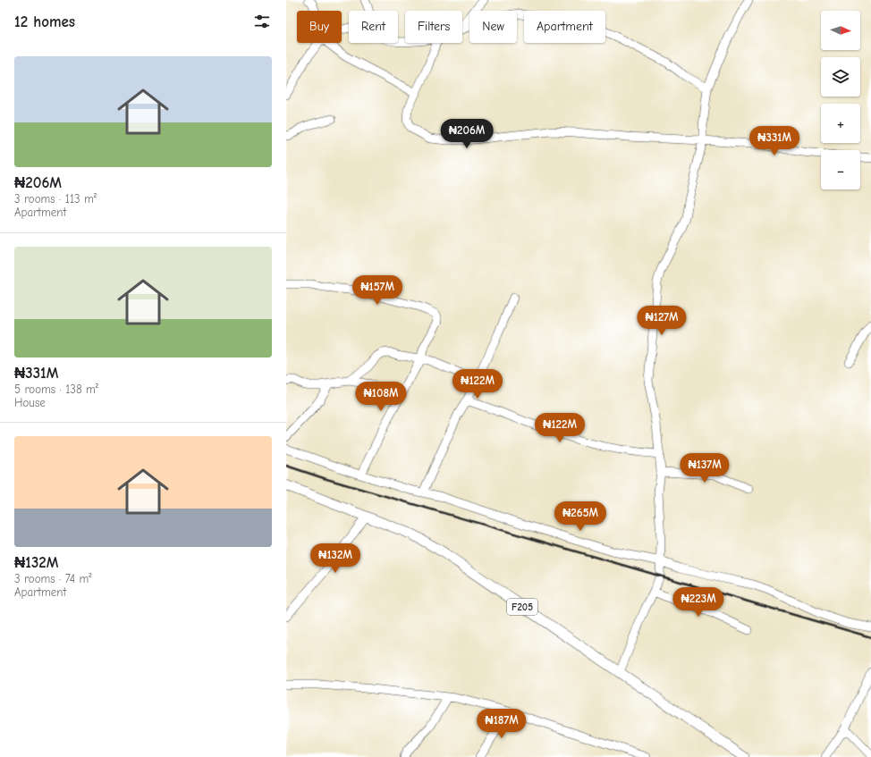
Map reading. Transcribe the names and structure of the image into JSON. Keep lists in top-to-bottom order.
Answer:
{
  "streets": {
    "main road": ["F205"]
  },
  "north": "right",
  "page": {
    "heading": "12 homes",
    "map_buttons": ["+", "−"],
    "chip": [
      "Buy",
      "Rent",
      "Filters",
      "New",
      "Apartment"
    ],
    "list": [
      {
        "name": "₦206M",
        "note": "3 rooms · 113 m² · Apartment"
      },
      {
        "name": "₦331M",
        "note": "5 rooms · 138 m² · House"
      },
      {
        "name": "₦132M",
        "note": "3 rooms · 74 m² · Apartment"
      }
    ],
    "price": [
      "₦206M",
      "₦331M",
      "₦157M",
      "₦127M",
      "₦122M",
      "₦108M",
      "₦122M",
      "₦137M",
      "₦265M",
      "₦132M",
      "₦223M",
      "₦187M"
    ]
  }
}
